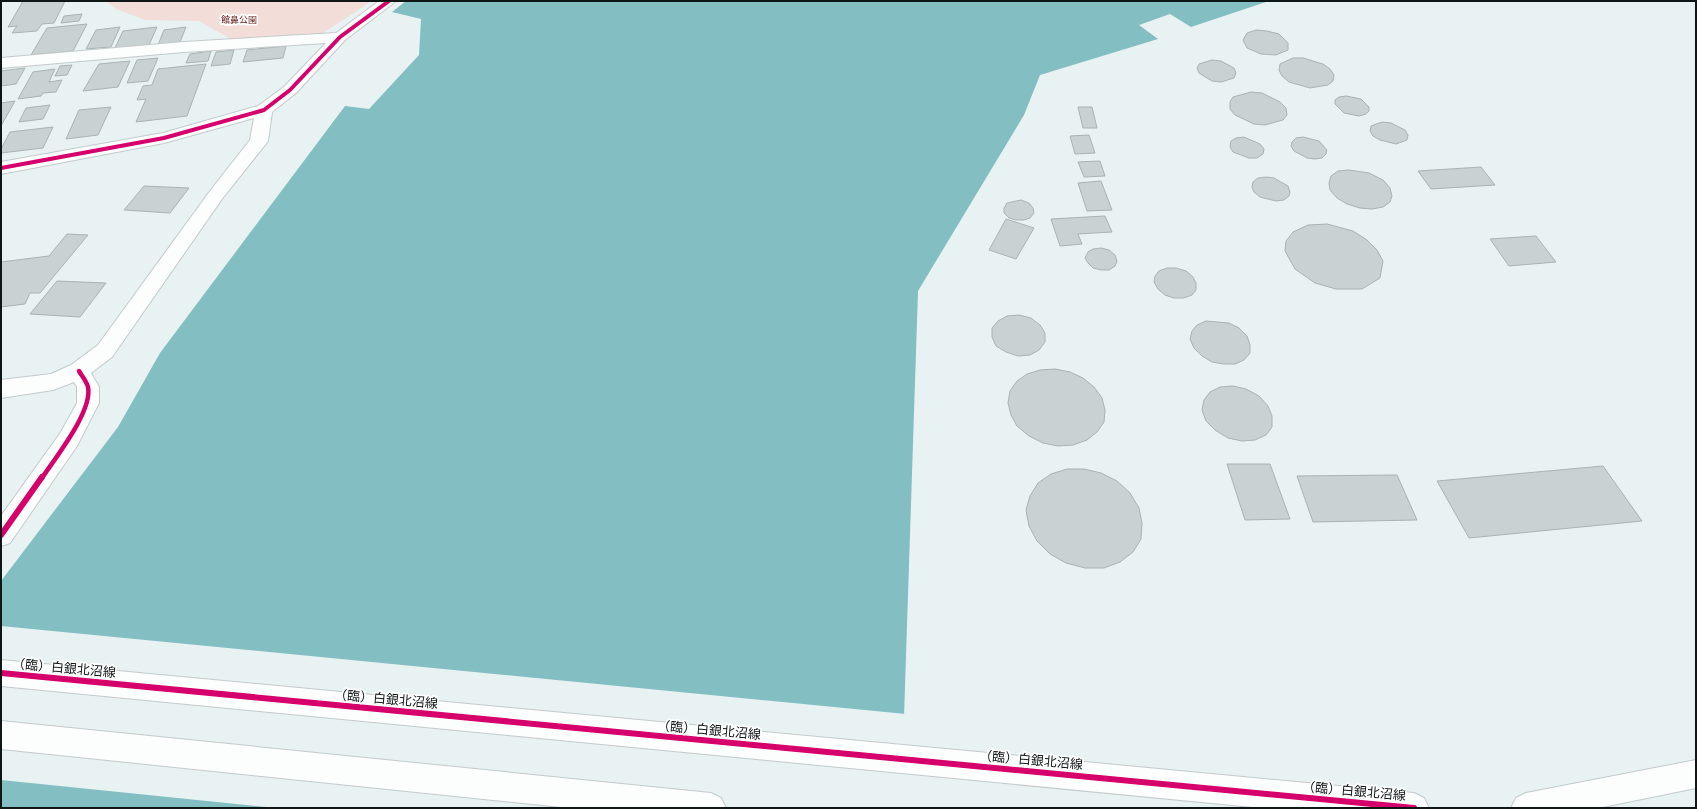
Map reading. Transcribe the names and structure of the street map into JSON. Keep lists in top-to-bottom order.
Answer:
{
  "streets": {
    "street": ["（臨）白銀北沼線"]
  },
  "parks": ["館鼻公園"]
}
